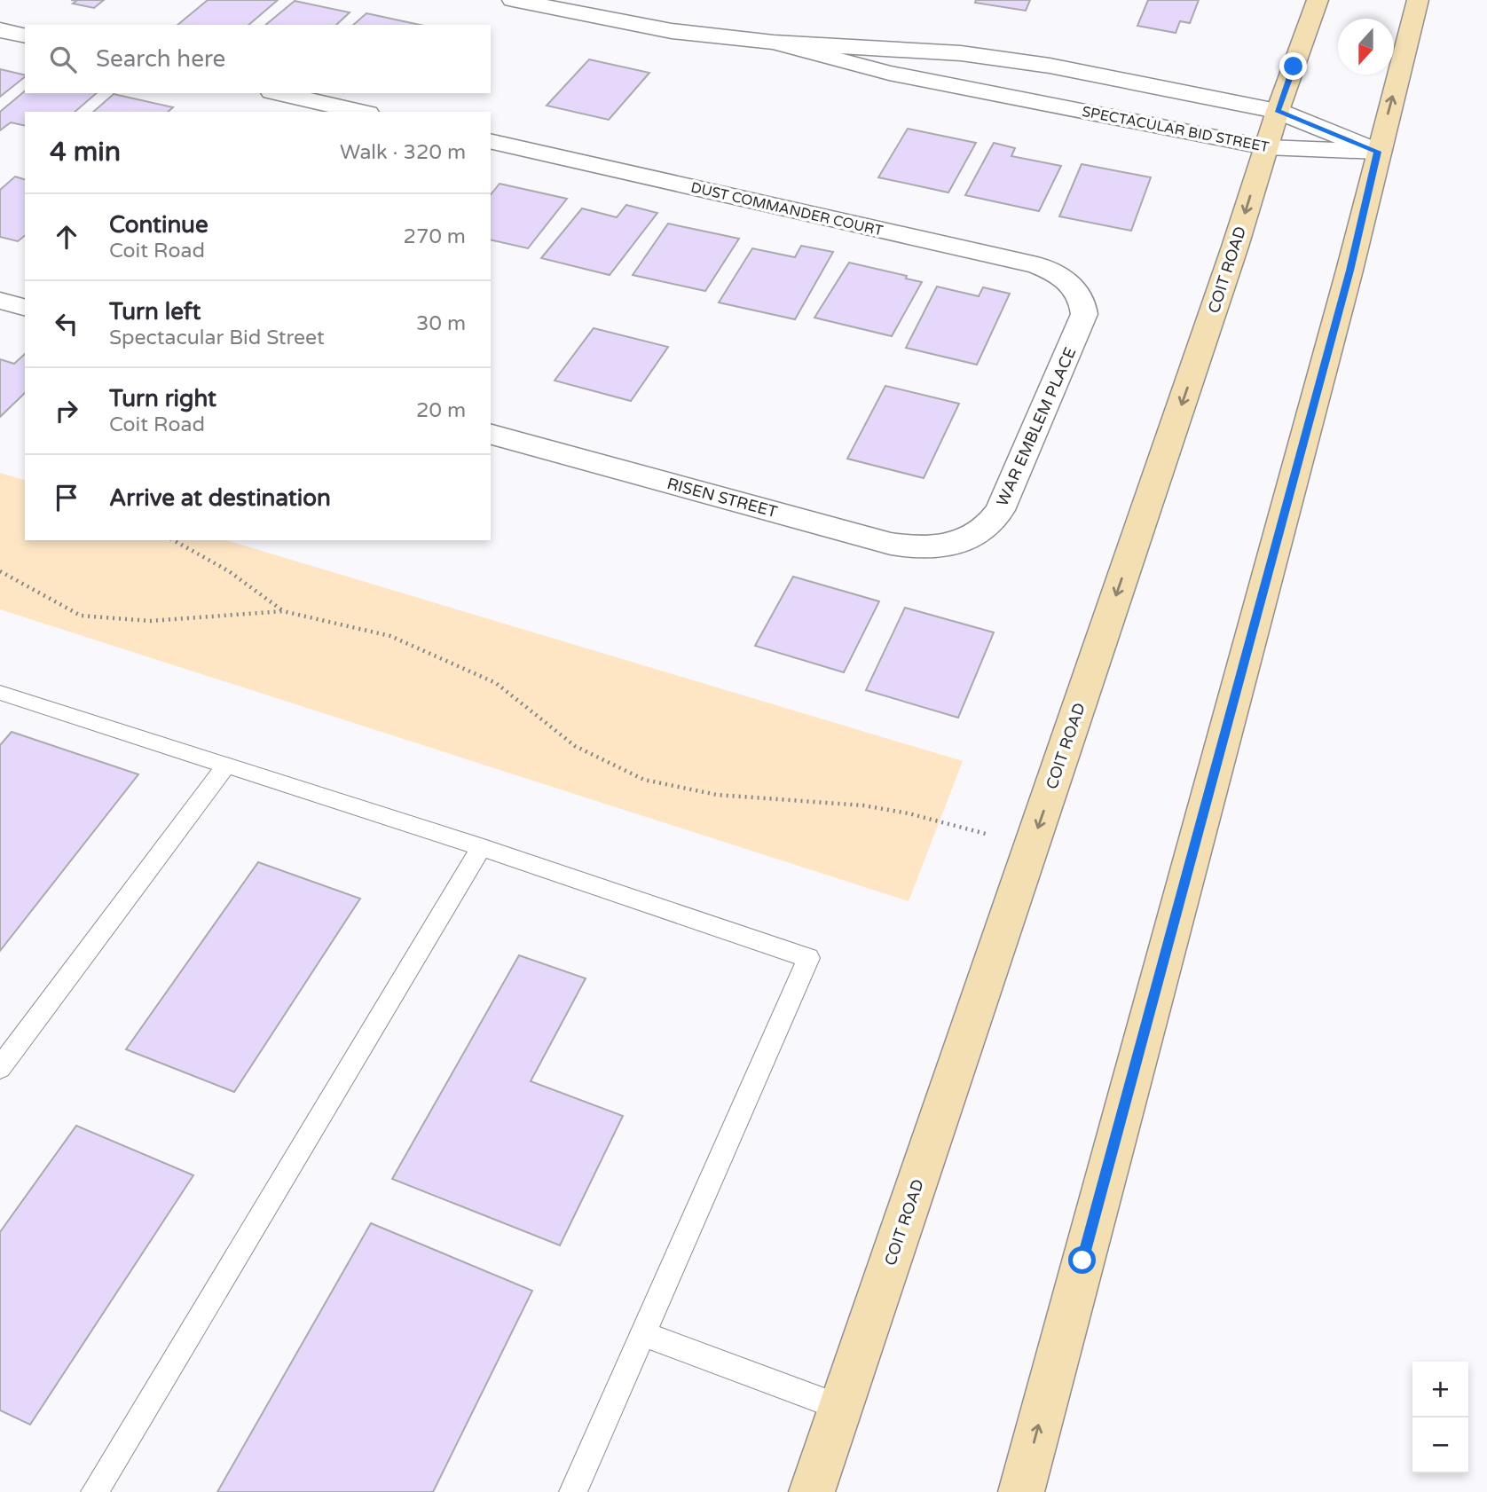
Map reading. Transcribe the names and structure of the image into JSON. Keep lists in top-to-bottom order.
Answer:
{
  "streets": {
    "main road": ["COIT ROAD"],
    "street": [
      "SPECTACULAR BID STREET",
      "DUST COMMANDER COURT",
      "WAR EMBLEM PLACE",
      "RISEN STREET"
    ]
  },
  "crossings": [
    ["SPECTACULAR BID STREET", "COIT ROAD"],
    ["DUST COMMANDER COURT", "WAR EMBLEM PLACE"],
    ["WAR EMBLEM PLACE", "RISEN STREET"]
  ],
  "north": "bottom",
  "page": {
    "search": "Search here",
    "heading": ["4 min", "Walk · 320 m"],
    "list": [
      ["Continue", "Coit Road", "270 m"],
      ["Turn left", "Spectacular Bid Street", "30 m"],
      ["Turn right", "Coit Road", "20 m"],
      "Arrive at destination"
    ],
    "map_buttons": ["+", "−"]
  }
}
